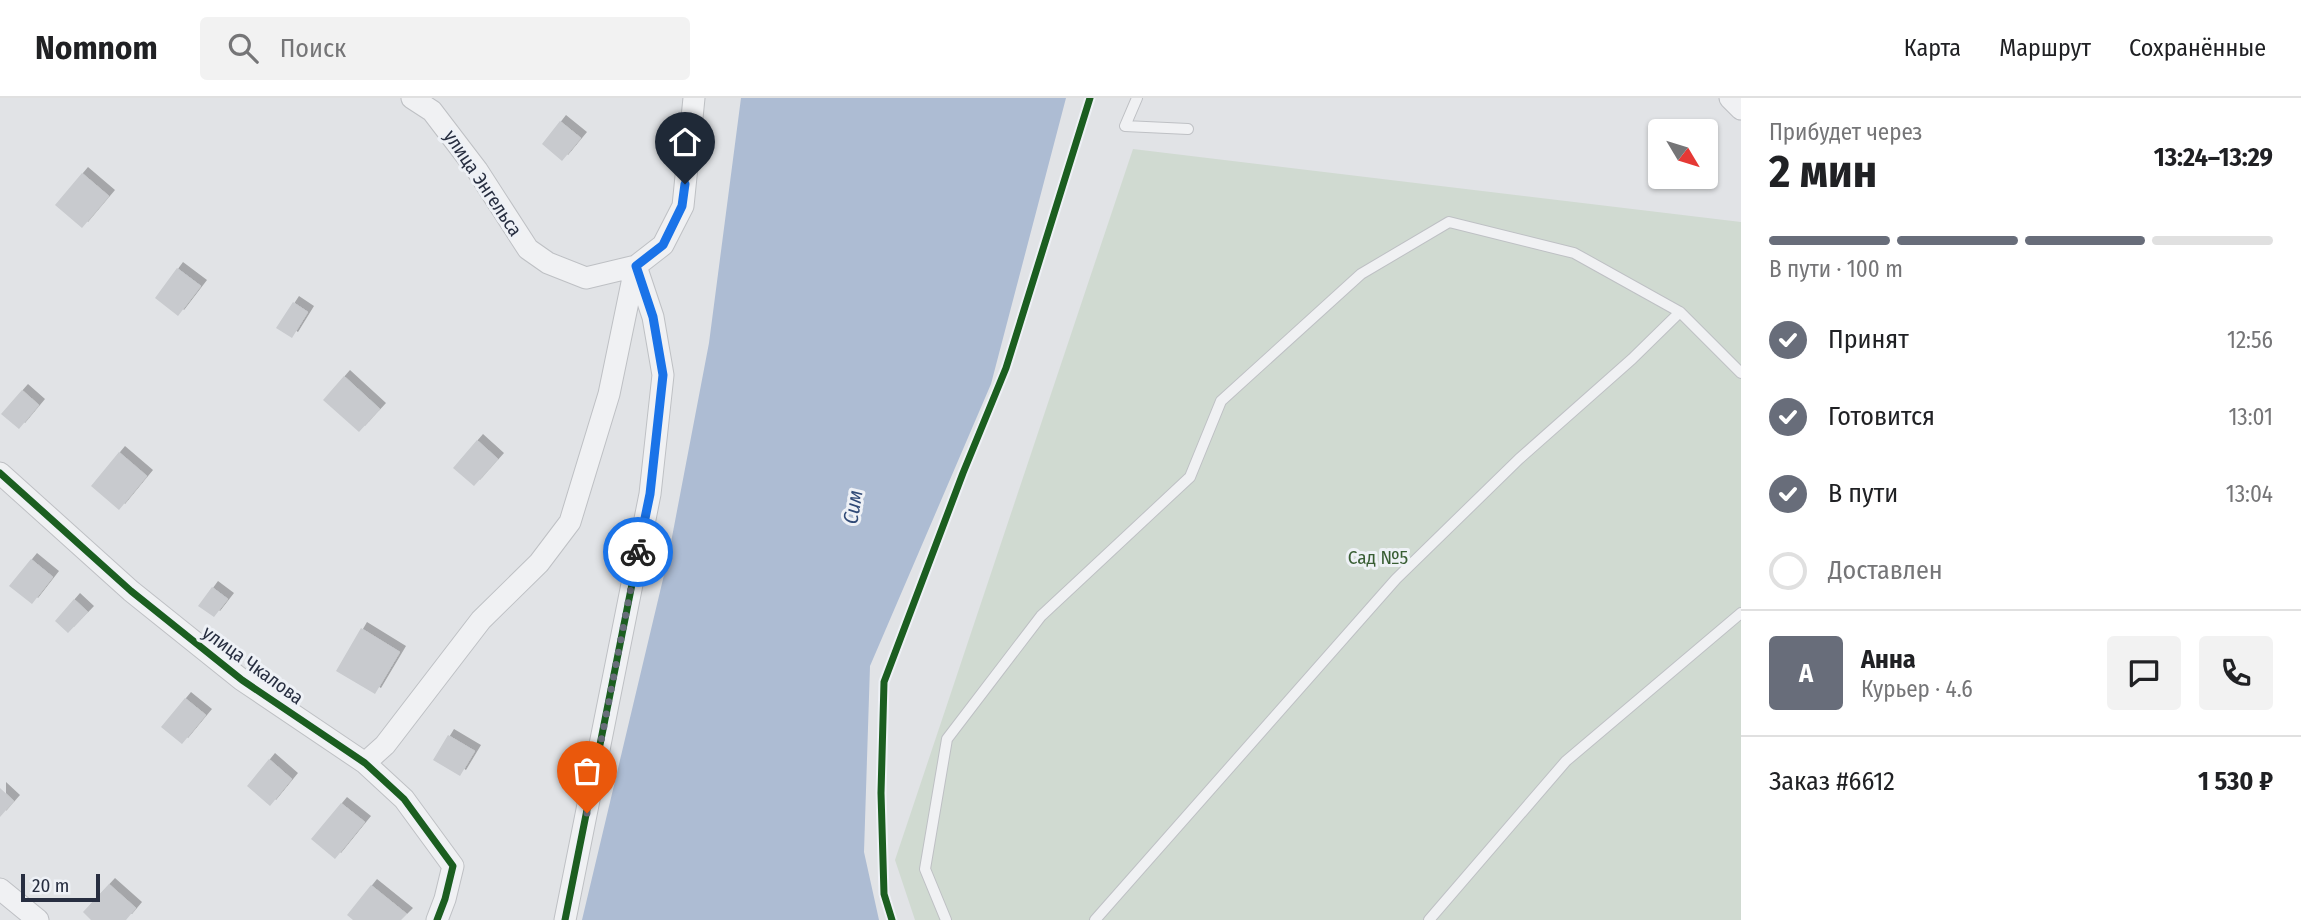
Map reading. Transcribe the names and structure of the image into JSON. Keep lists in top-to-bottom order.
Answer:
{
  "streets": {
    "street": ["улица Энгельса", "улица Чкалова"]
  },
  "water": ["Сим"],
  "parks": ["Сад №5"],
  "scale_bar": "20 m",
  "north": "bottom right",
  "page": {
    "header": "Nomnom",
    "search": "Поиск",
    "nav": ["Карта", "Маршрут", "Сохранённые"],
    "heading": ["2 мин", "Прибудет через", "13:24–13:29"],
    "panel": [
      "Анна",
      "Курьер · 4.6",
      "Заказ #6612",
      "1 530 ₽"
    ],
    "bar": "В пути · 100 m",
    "list": [
      ["Принят", "12:56"],
      ["Готовится", "13:01"],
      ["В пути", "13:04"],
      "Доставлен"
    ],
    "round": "А",
    "scale": "20 m"
  }
}
